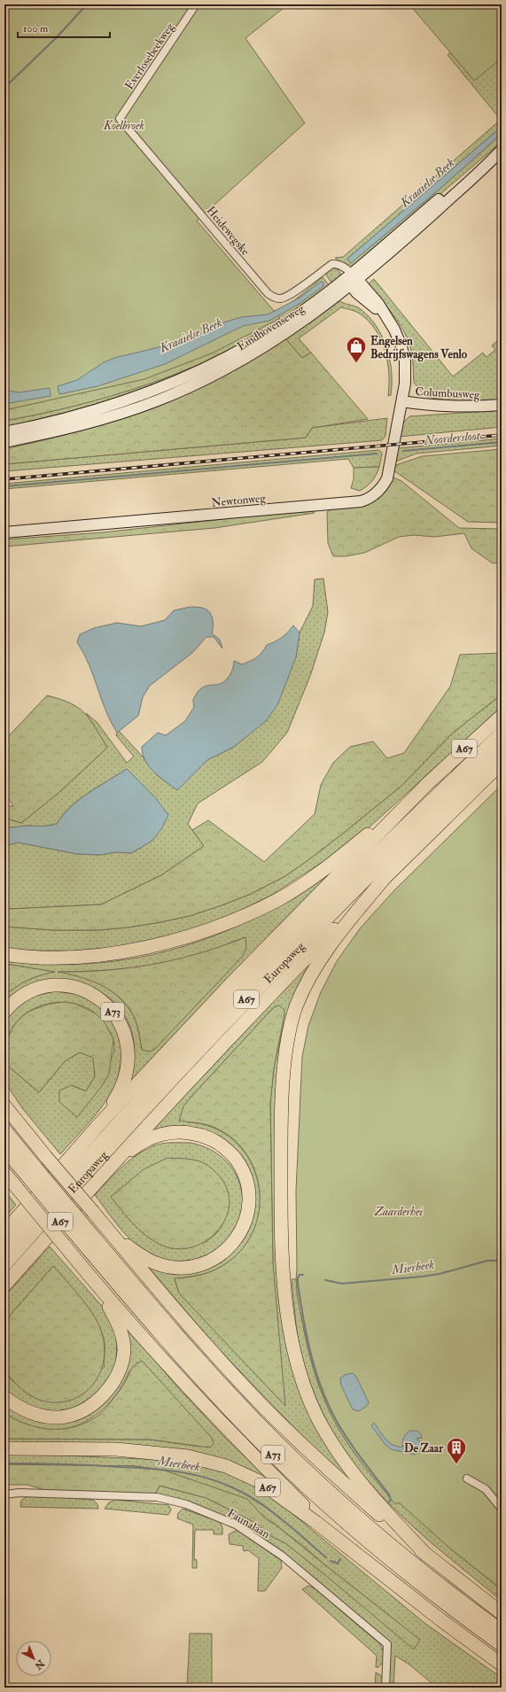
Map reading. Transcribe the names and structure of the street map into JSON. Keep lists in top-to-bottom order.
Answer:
{
  "streets": {
    "highway": ["A67", "Europaweg", "A73"],
    "main road": ["Eindhovenseweg", "Columbusweg", "Newtonweg"],
    "street": ["Everlosebeekweg", "Heidewegske", "Faunalaan"]
  },
  "crossings": [
    ["Everlosebeekweg", "Heidewegske"],
    ["Heidewegske", "Eindhovenseweg"],
    ["Heidewegske", "Columbusweg"],
    ["Eindhovenseweg", "Columbusweg"],
    ["Columbusweg", "Newtonweg"],
    ["A67", "A73"]
  ],
  "water": ["Kraaielse Beek", "Noordersloot", "Mierbeek"],
  "parks": ["Koelbroek", "Zaarderhei"],
  "places": {
    "shop": ["Engelsen Bedrijfswagens Venlo"],
    "building": ["De Zaar"]
  },
  "scale_bar": "100 m",
  "north": "bottom right"
}
